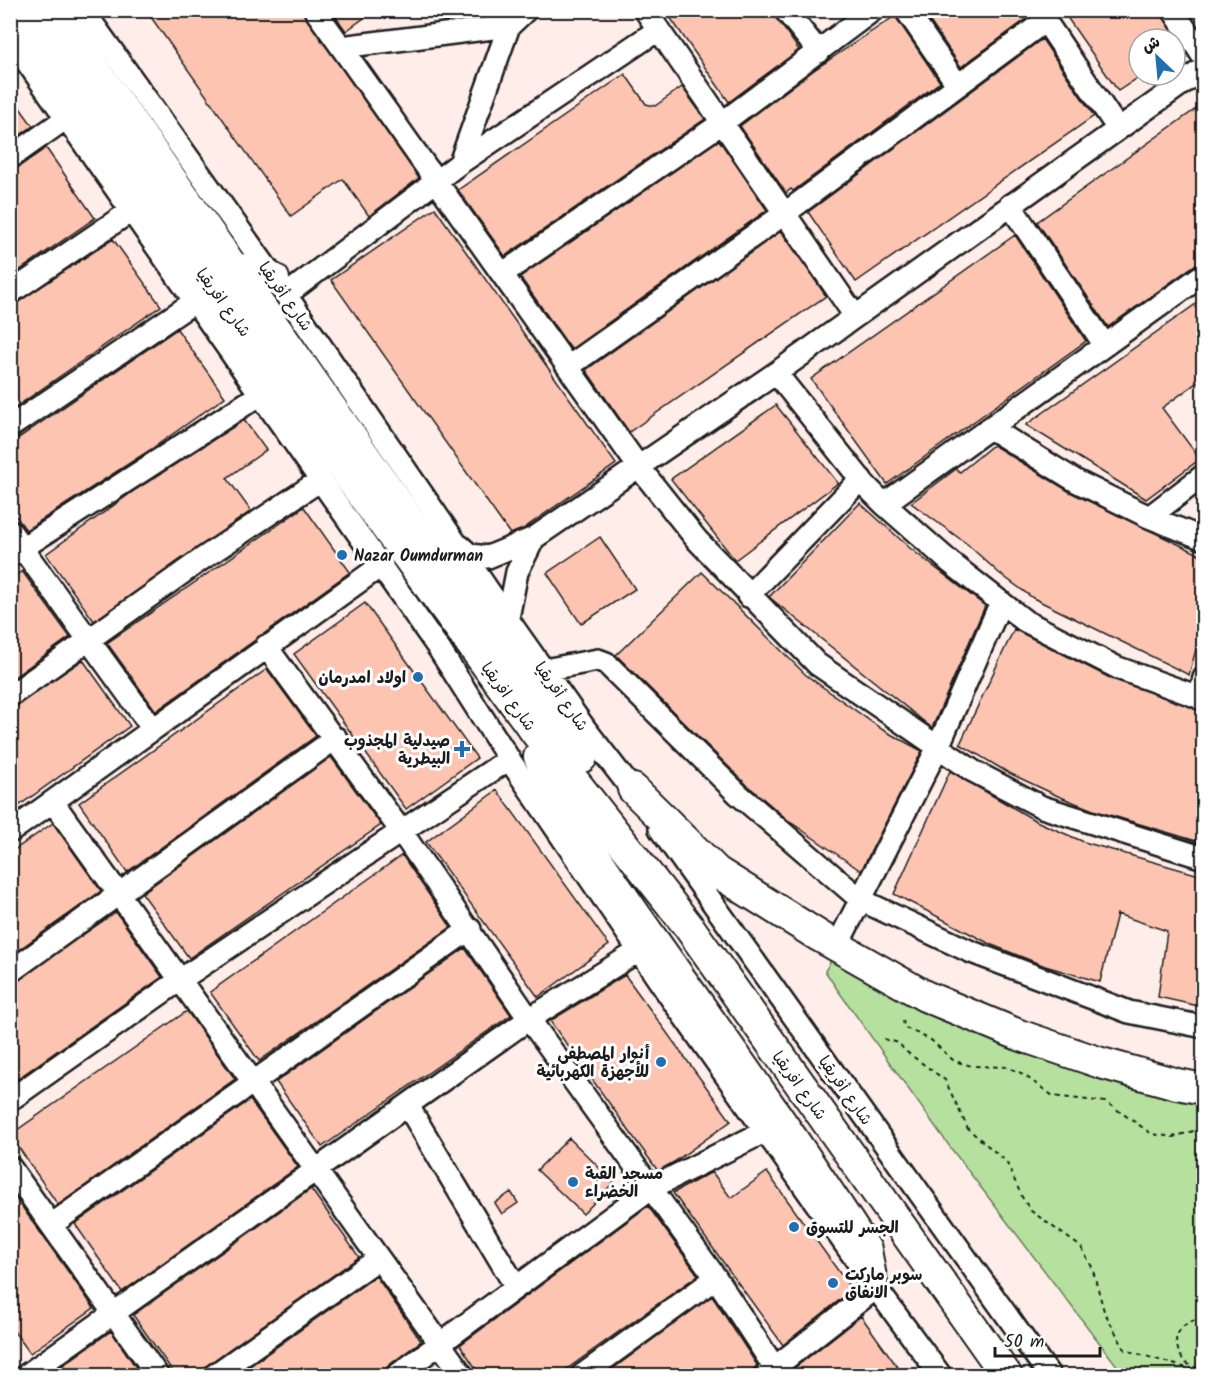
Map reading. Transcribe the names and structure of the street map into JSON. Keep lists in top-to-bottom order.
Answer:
{
  "streets": {
    "highway": ["شارع افريقيا"],
    "street": ["شارع أفريقيا"]
  },
  "places": {
    "other": [
      "Nazar Oumdurman",
      "اولاد امدرمان",
      "أنوار المصطفى للأجهزة الكهربائية",
      "مسجد القبة الخضراء",
      "الجسر للتسوق",
      "سوبر ماركت الانفاق"
    ],
    "health": ["صيدلية المجذوب البيطرية"]
  },
  "scale_bar": "50 m",
  "north": "top left"
}
